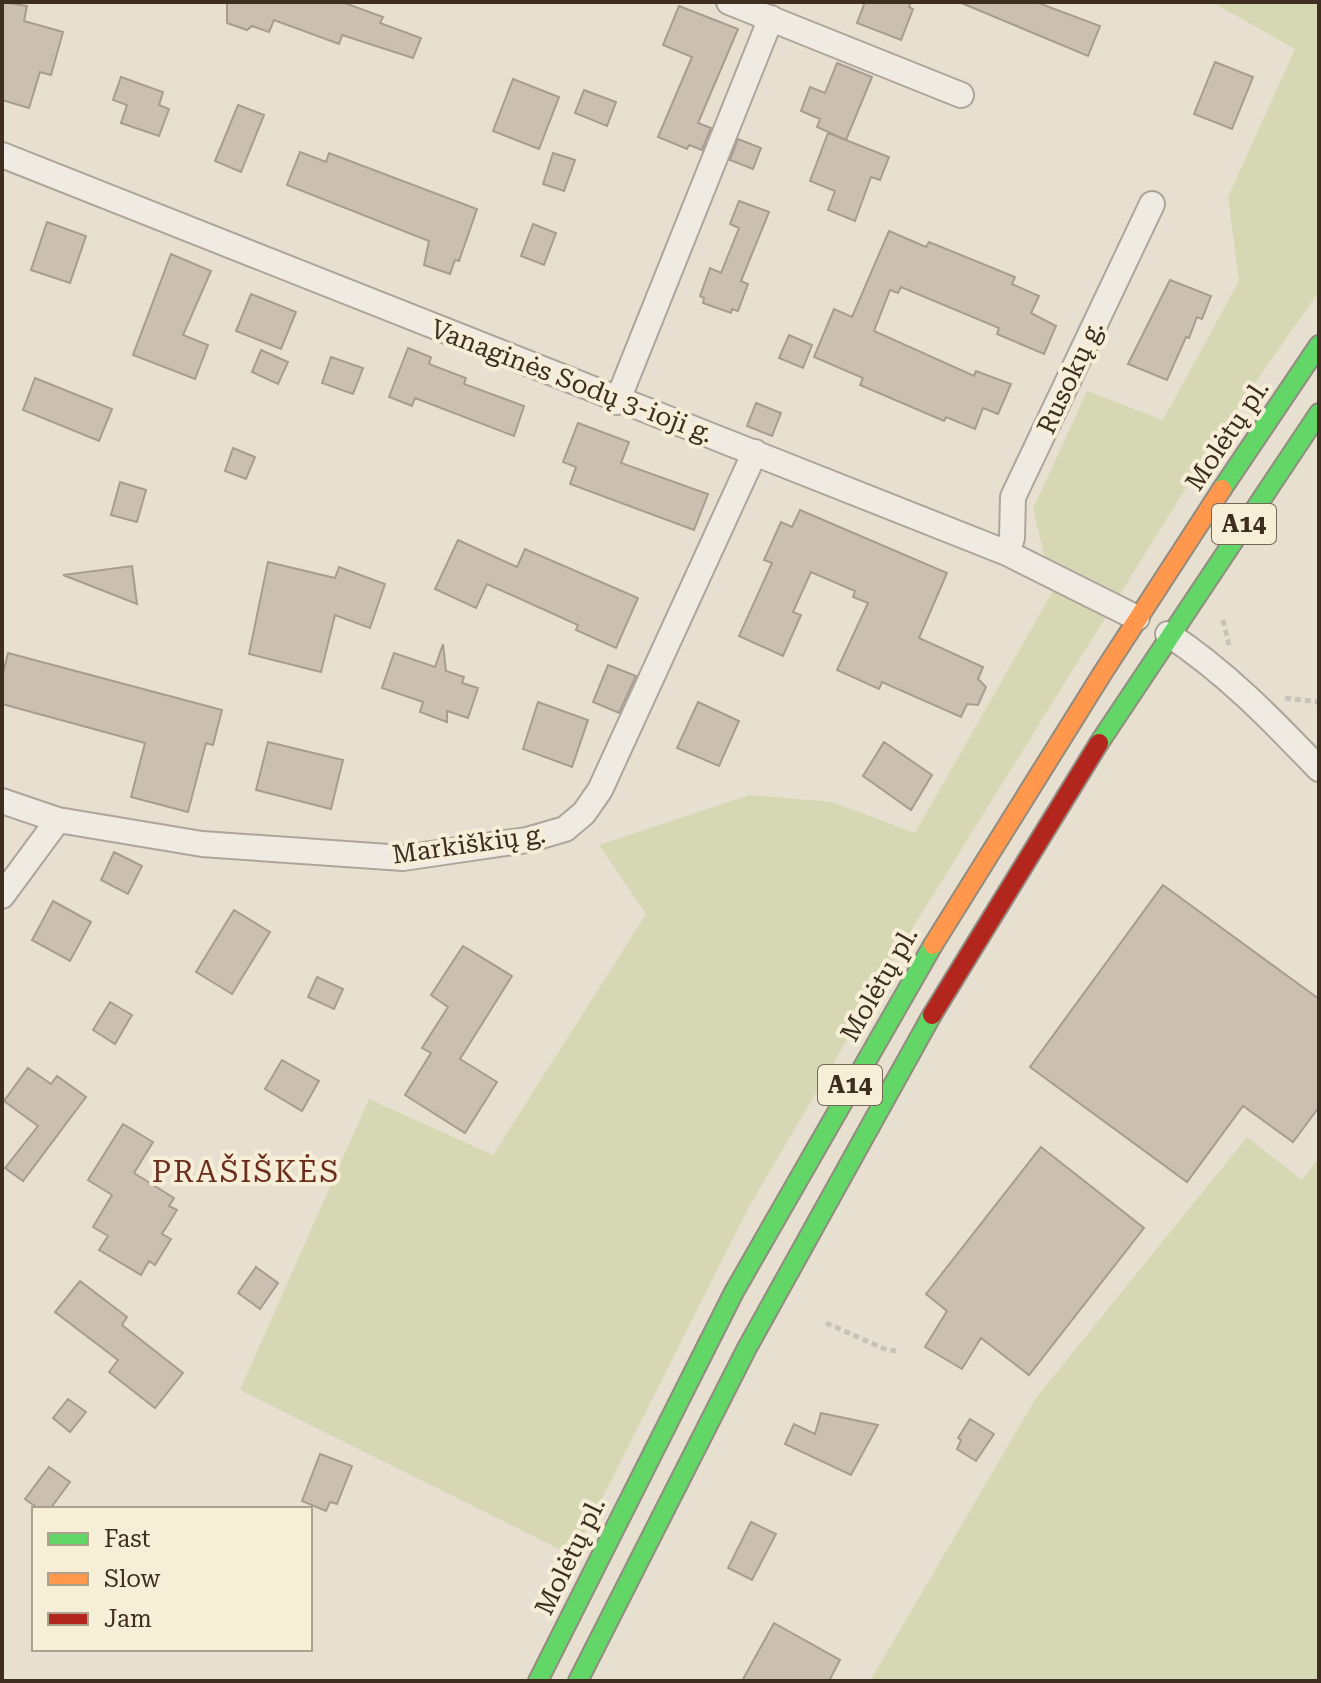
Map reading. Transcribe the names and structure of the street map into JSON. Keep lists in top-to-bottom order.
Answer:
{
  "streets": {
    "highway": ["Molėtų pl.", "A14"],
    "street": ["Rusokų g.", "Vanaginės Sodų 3-ioji g.", "Markiškių g."]
  },
  "crossings": [
    ["Rusokų g.", "Vanaginės Sodų 3-ioji g."],
    ["Vanaginės Sodų 3-ioji g.", "Molėtų pl."],
    ["Vanaginės Sodų 3-ioji g.", "Markiškių g."]
  ],
  "districts": ["PRAŠIŠKĖS"],
  "legend": ["Fast", "Slow", "Jam"]
}
